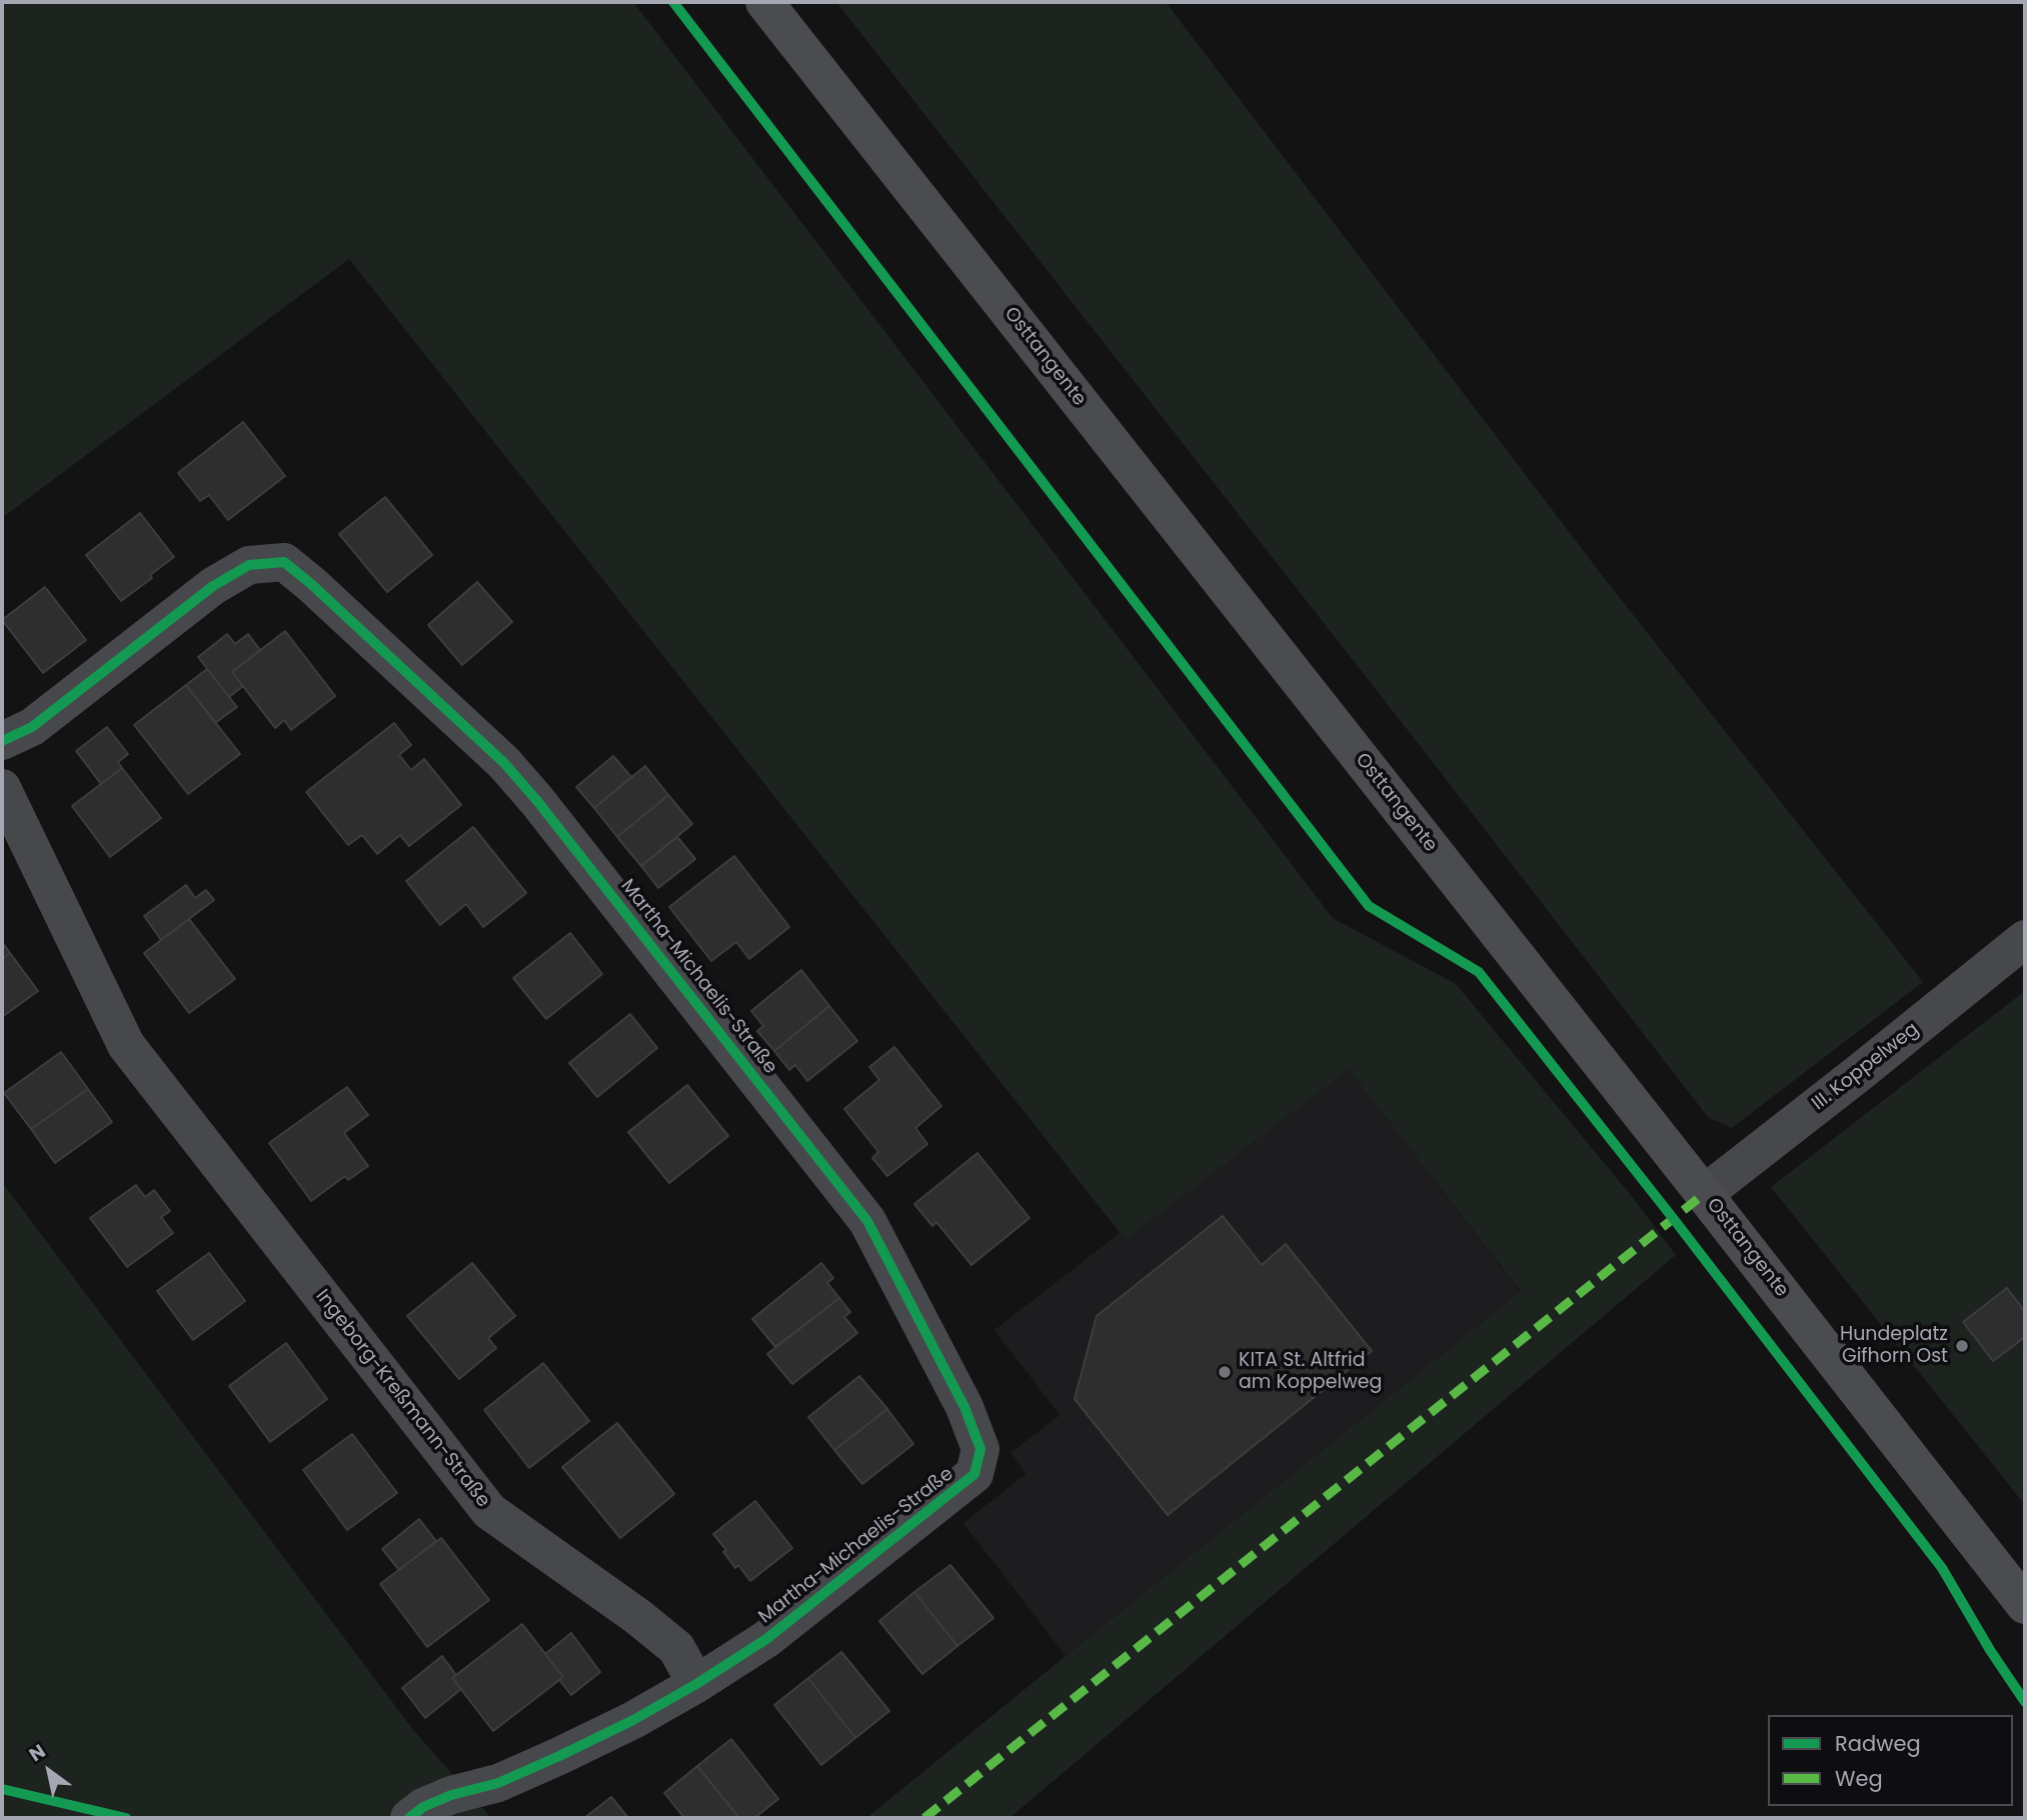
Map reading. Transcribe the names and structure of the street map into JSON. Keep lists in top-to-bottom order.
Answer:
{
  "streets": {
    "main road": ["Osttangente"],
    "street": ["Martha-Michaelis-Straße", "III. Koppelweg", "Ingeborg-Kreßmann-Straße"]
  },
  "crossings": [
    ["Osttangente", "III. Koppelweg"],
    ["Martha-Michaelis-Straße", "Ingeborg-Kreßmann-Straße"]
  ],
  "places": ["Hundeplatz Gifhorn Ost", "KITA St. Altfrid am Koppelweg"],
  "legend": ["Radweg", "Weg"],
  "north": "top left"
}
